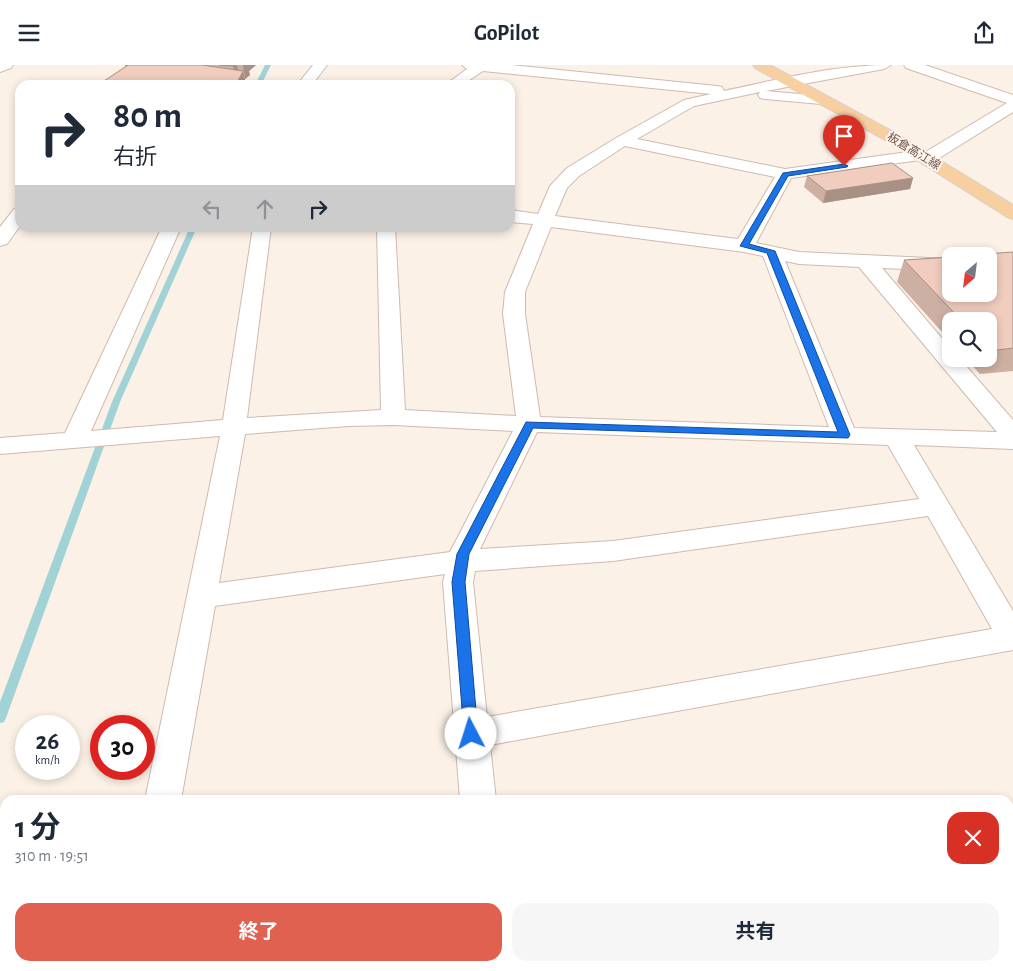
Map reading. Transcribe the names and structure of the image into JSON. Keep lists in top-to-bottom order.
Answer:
{
  "streets": {
    "main road": ["板倉高江線"]
  },
  "north": "bottom left",
  "page": {
    "header": "GoPilot",
    "turn": ["80 m", "右折"],
    "speed": "26 km/h",
    "limit": "30",
    "heading": ["1 分", "310 m · 19:51"],
    "buttons": ["終了", "共有"]
  }
}
